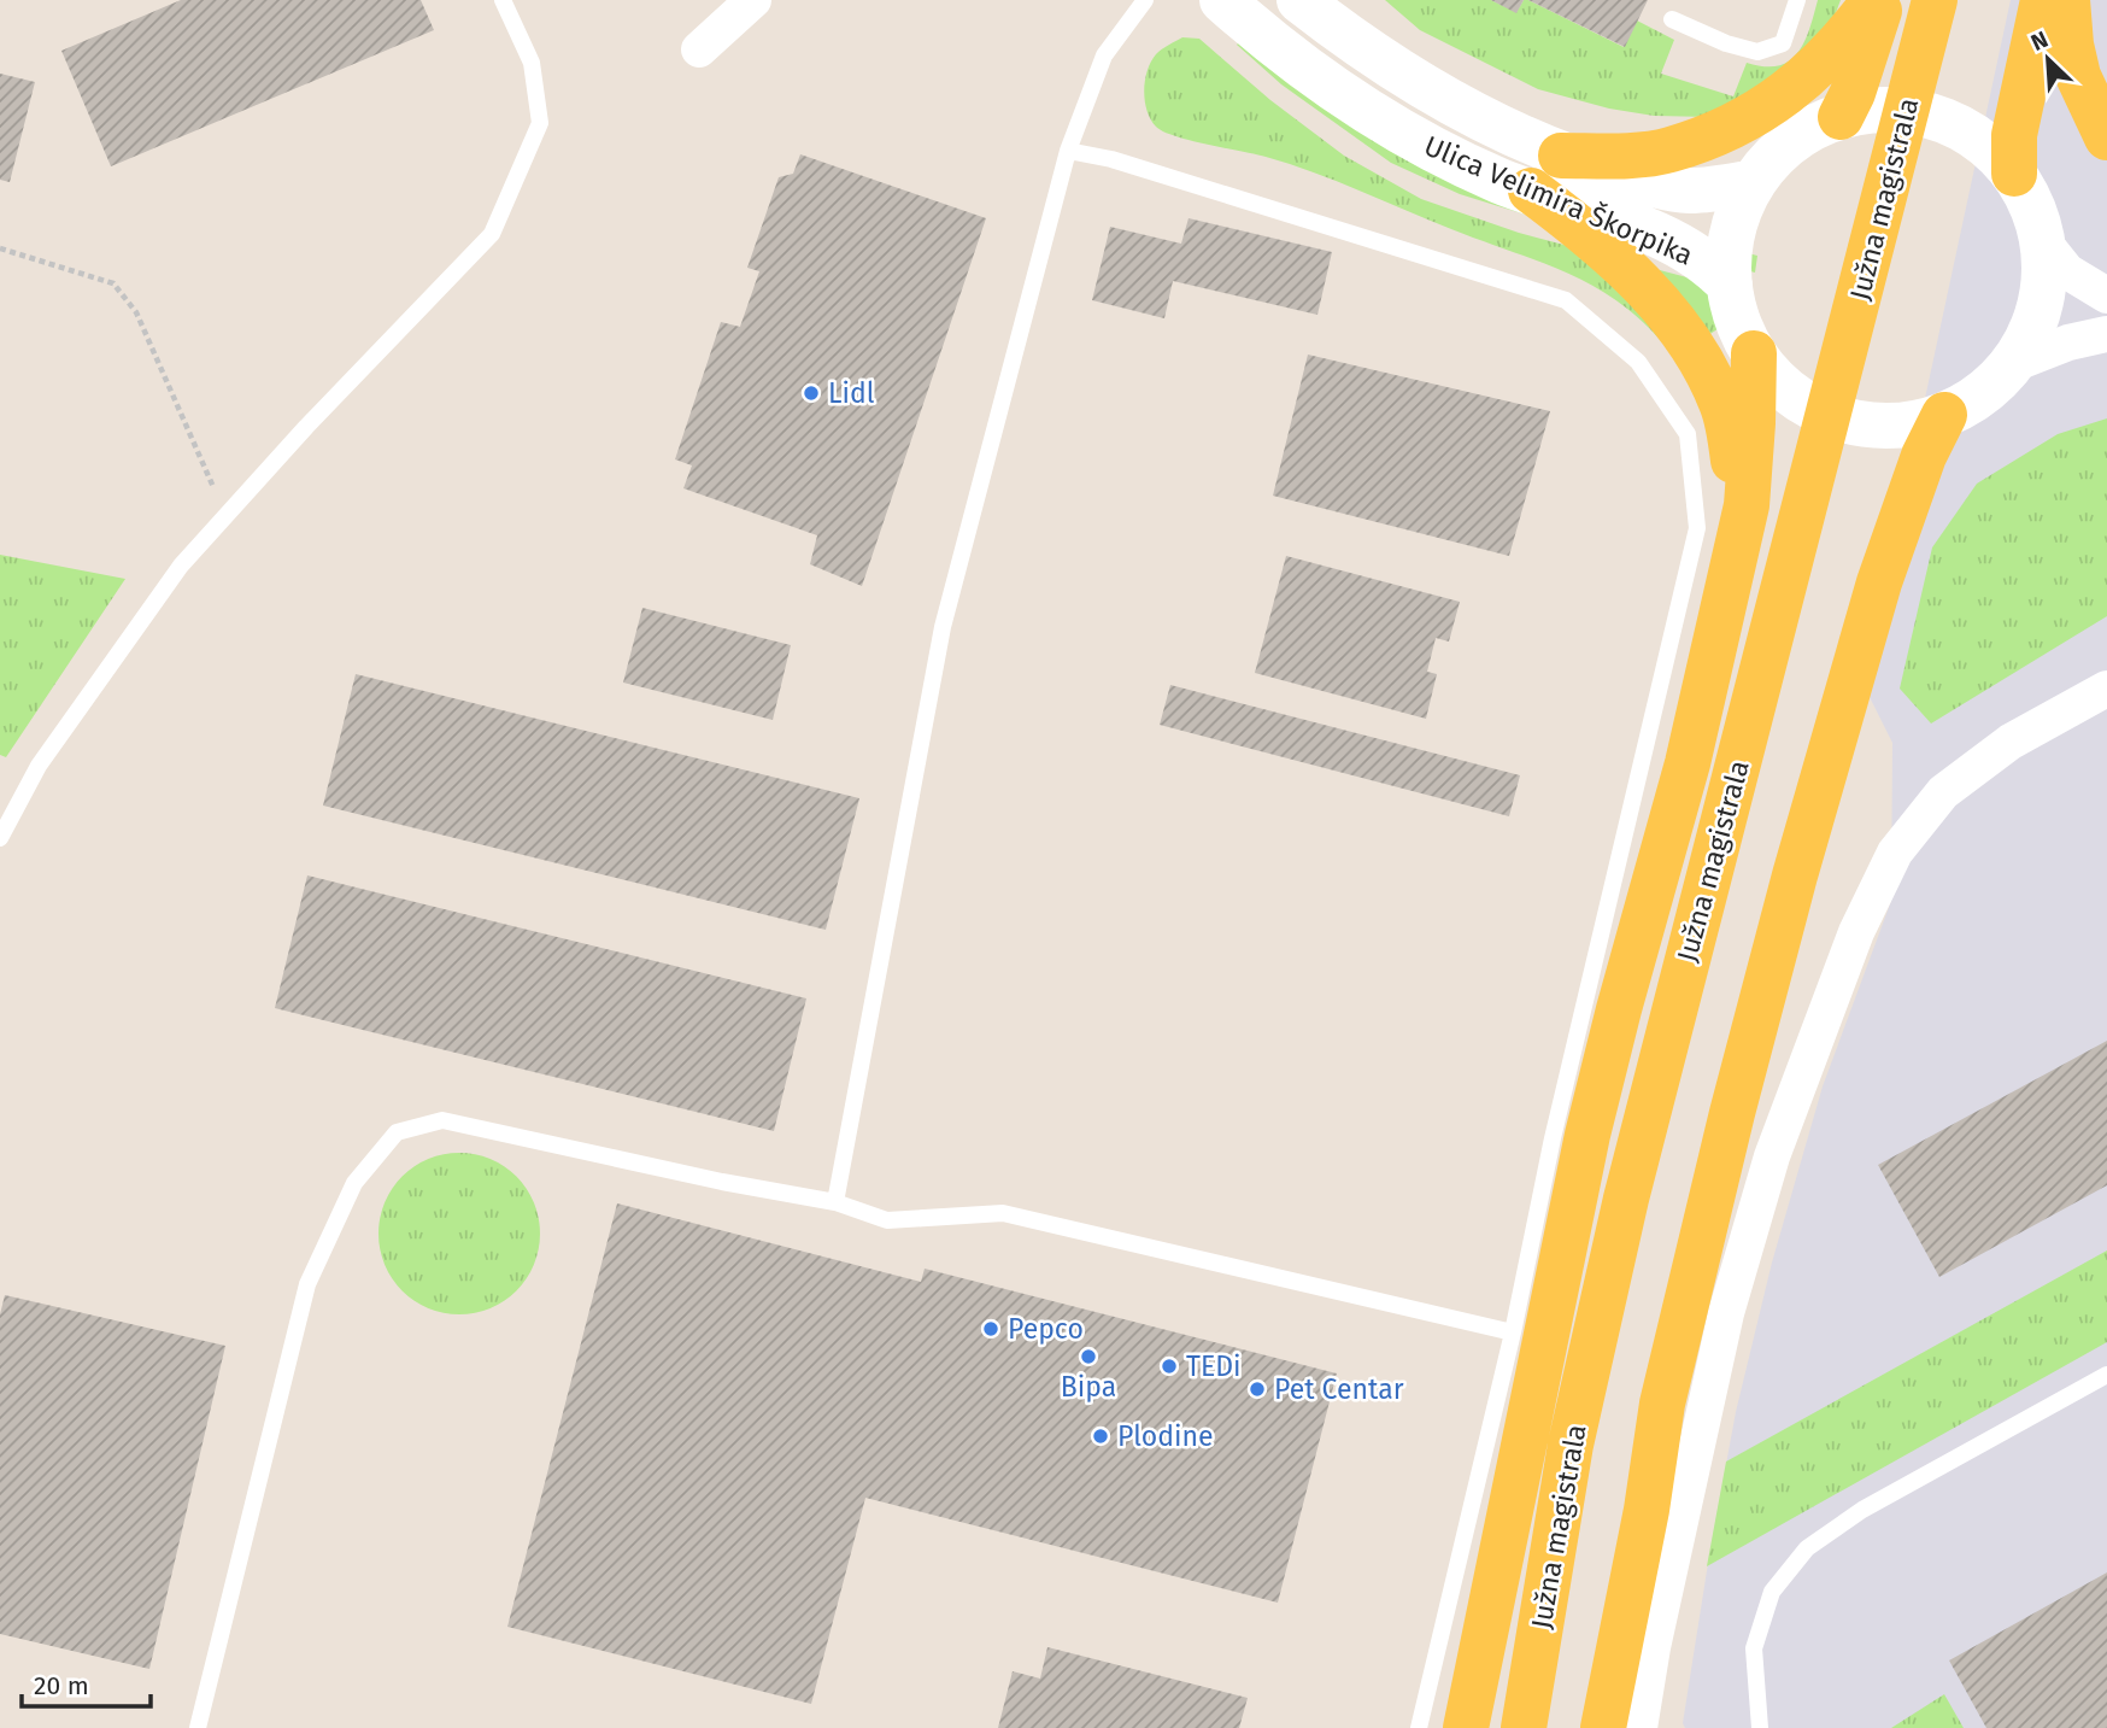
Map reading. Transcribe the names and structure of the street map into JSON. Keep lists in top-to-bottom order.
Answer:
{
  "streets": {
    "main road": ["Južna magistrala"],
    "street": ["Ulica Velimira Škorpika"]
  },
  "places": [
    "Lidl",
    "Pepco",
    "Bipa",
    "TEDi",
    "Pet Centar",
    "Plodine"
  ],
  "scale_bar": "20 m",
  "north": "top left"
}
